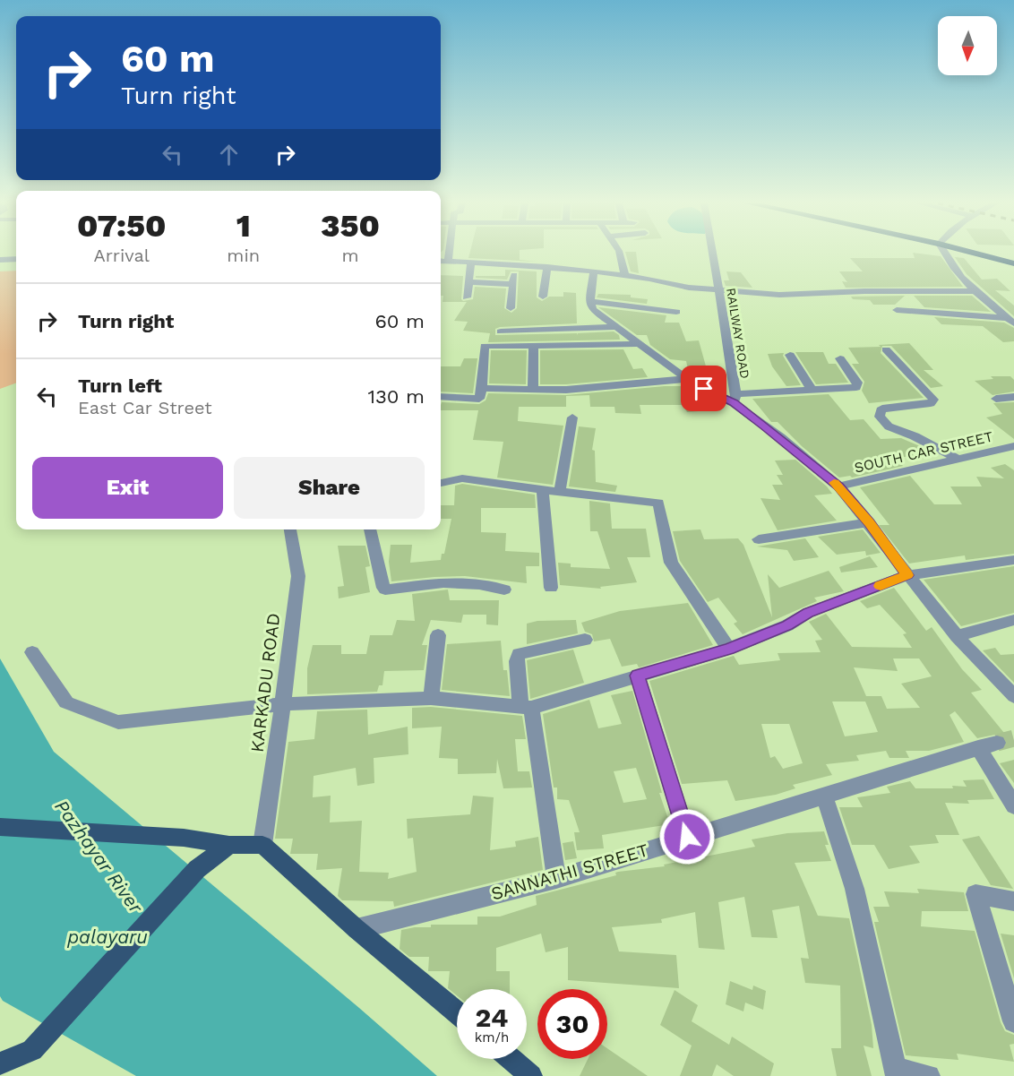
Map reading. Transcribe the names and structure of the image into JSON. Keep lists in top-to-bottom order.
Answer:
{
  "streets": {
    "street": [
      "RAILWAY ROAD",
      "SOUTH CAR STREET",
      "KARKADU ROAD",
      "SANNATHI STREET"
    ]
  },
  "water": ["Pazhayar River", "palayaru"],
  "north": "bottom",
  "page": {
    "turn": ["60 m", "Turn right"],
    "eta": [
      "07:50",
      "Arrival",
      "1",
      "min",
      "350",
      "m"
    ],
    "list": [
      {
        "name": "Turn right",
        "value": "60 m"
      },
      {
        "name": "Turn left",
        "note": "East Car Street",
        "value": "130 m"
      }
    ],
    "buttons": ["Exit", "Share"],
    "speed": "24 km/h",
    "limit": "30"
  }
}
